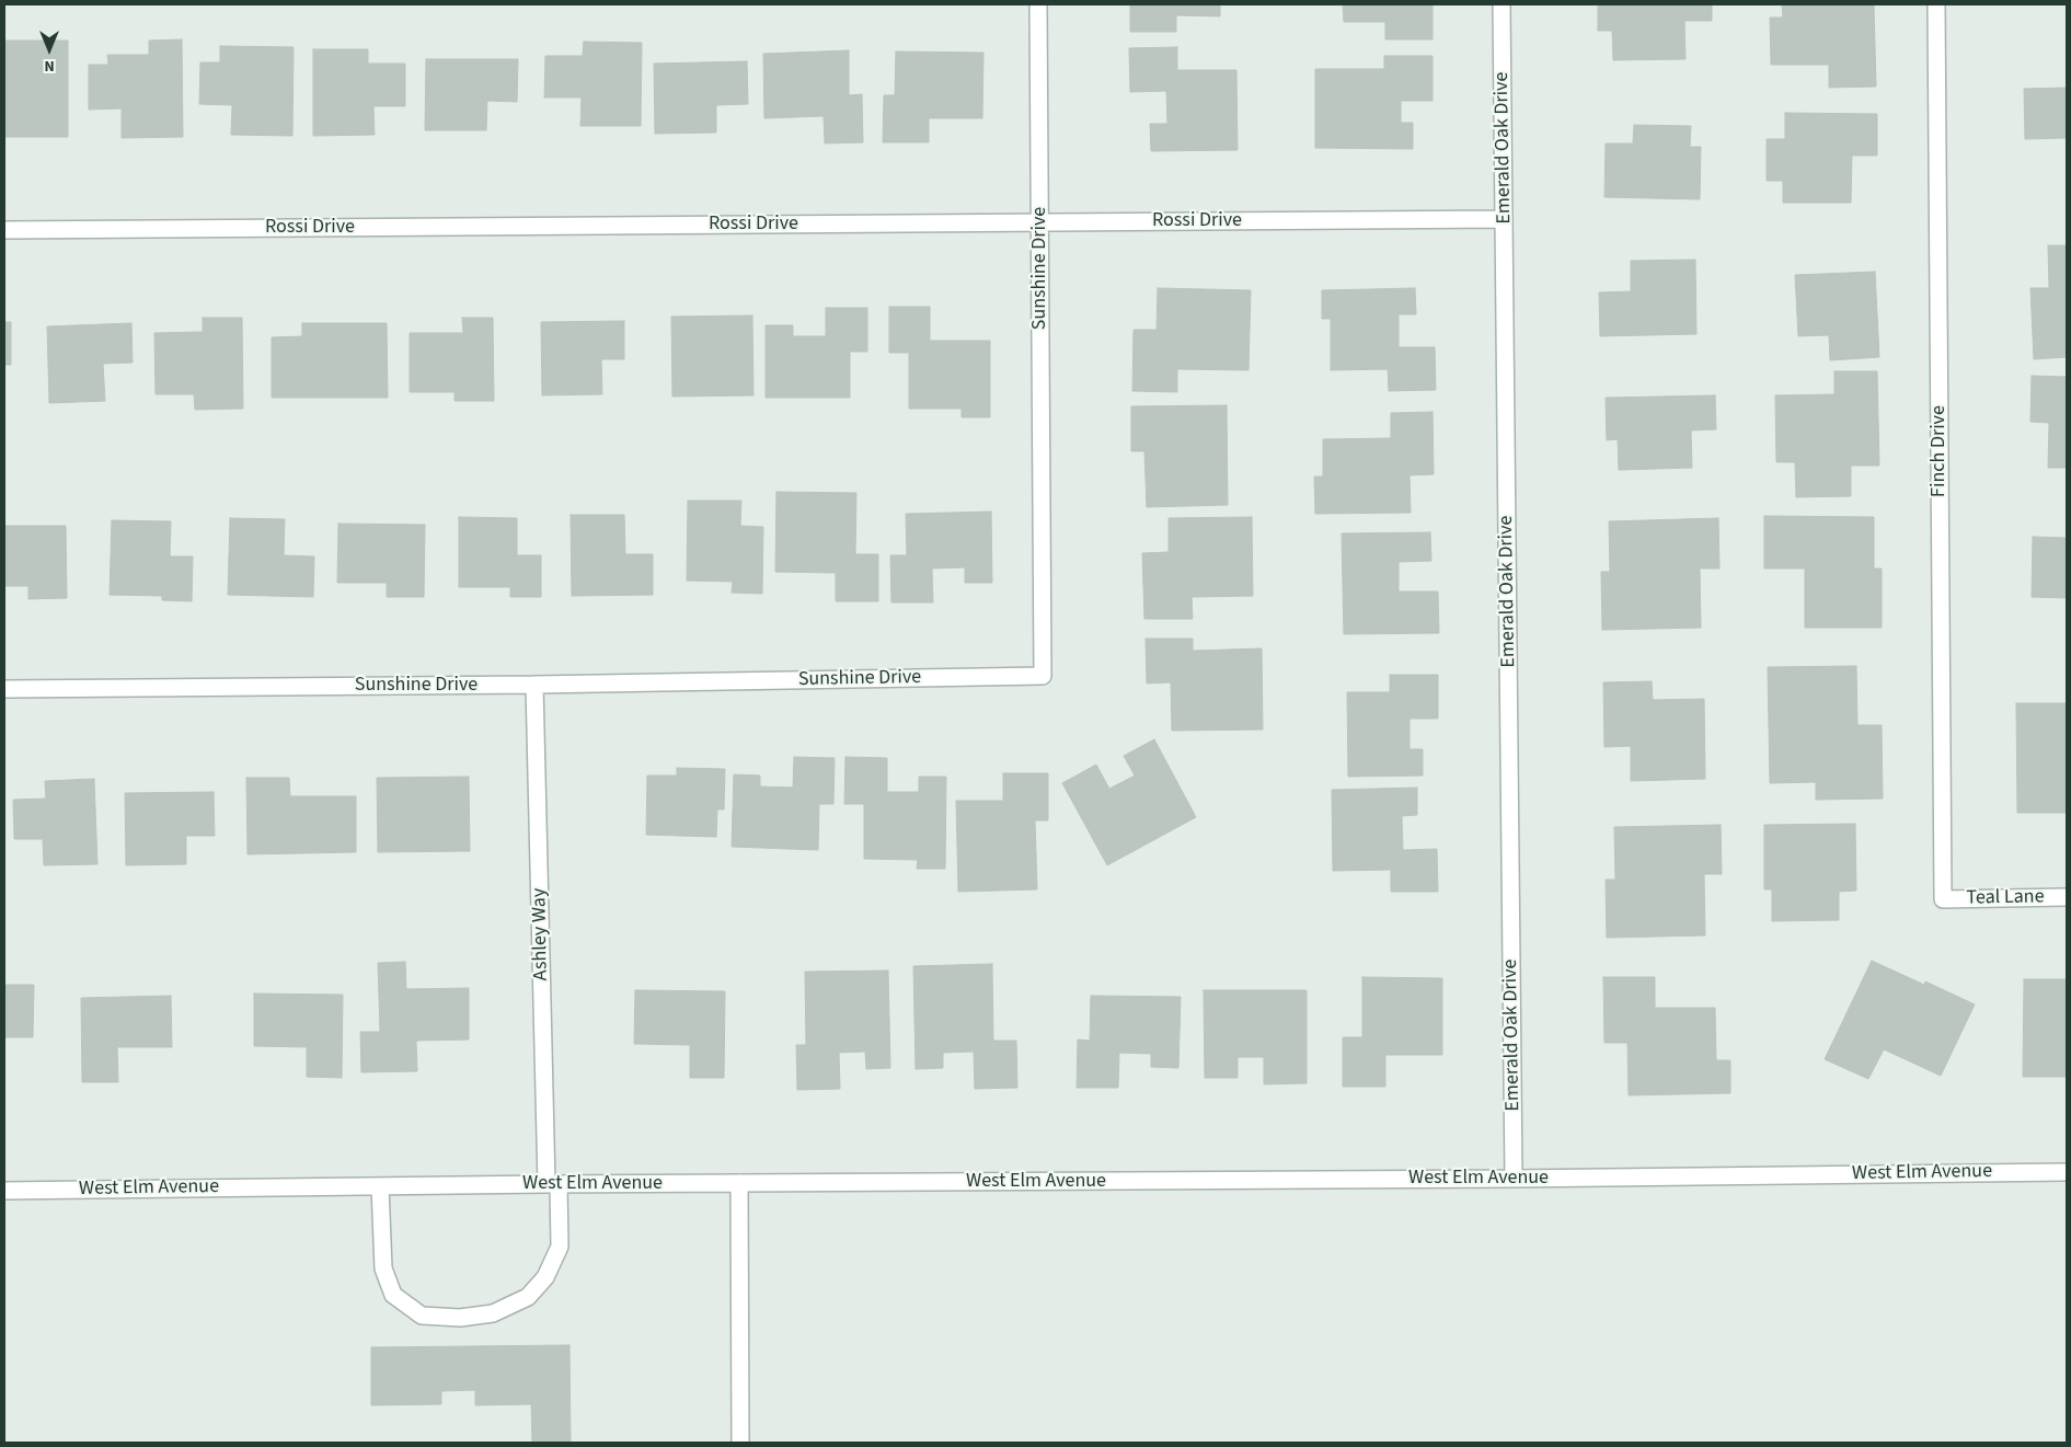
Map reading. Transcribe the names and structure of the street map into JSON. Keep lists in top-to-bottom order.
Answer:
{
  "streets": {
    "street": [
      "Emerald Oak Drive",
      "Rossi Drive",
      "Sunshine Drive",
      "Finch Drive",
      "Teal Lane",
      "Ashley Way",
      "West Elm Avenue"
    ]
  },
  "crossings": [
    ["Emerald Oak Drive", "Rossi Drive"],
    ["Emerald Oak Drive", "West Elm Avenue"],
    ["Rossi Drive", "Sunshine Drive"],
    ["Sunshine Drive", "Ashley Way"],
    ["Finch Drive", "Teal Lane"],
    ["Ashley Way", "West Elm Avenue"]
  ],
  "north": "bottom"
}
